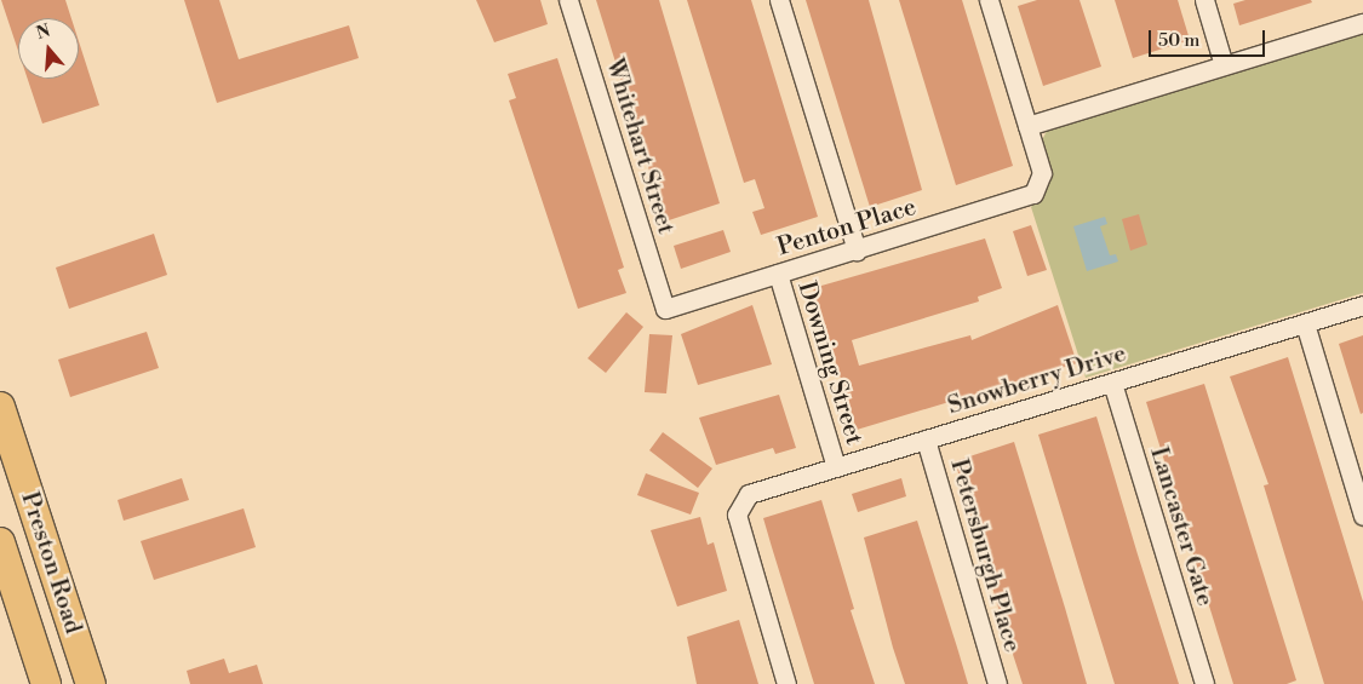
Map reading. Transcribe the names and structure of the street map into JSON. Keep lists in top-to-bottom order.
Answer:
{
  "streets": {
    "main road": ["Preston Road"],
    "street": [
      "Whitehart Street",
      "Penton Place",
      "Downing Street",
      "Snowberry Drive",
      "Lancaster Gate",
      "Petersburgh Place"
    ]
  },
  "crossings": [
    ["Whitehart Street", "Penton Place"],
    ["Penton Place", "Downing Street"],
    ["Downing Street", "Snowberry Drive"],
    ["Snowberry Drive", "Lancaster Gate"],
    ["Snowberry Drive", "Petersburgh Place"]
  ],
  "scale_bar": "50 m",
  "north": "top"
}
